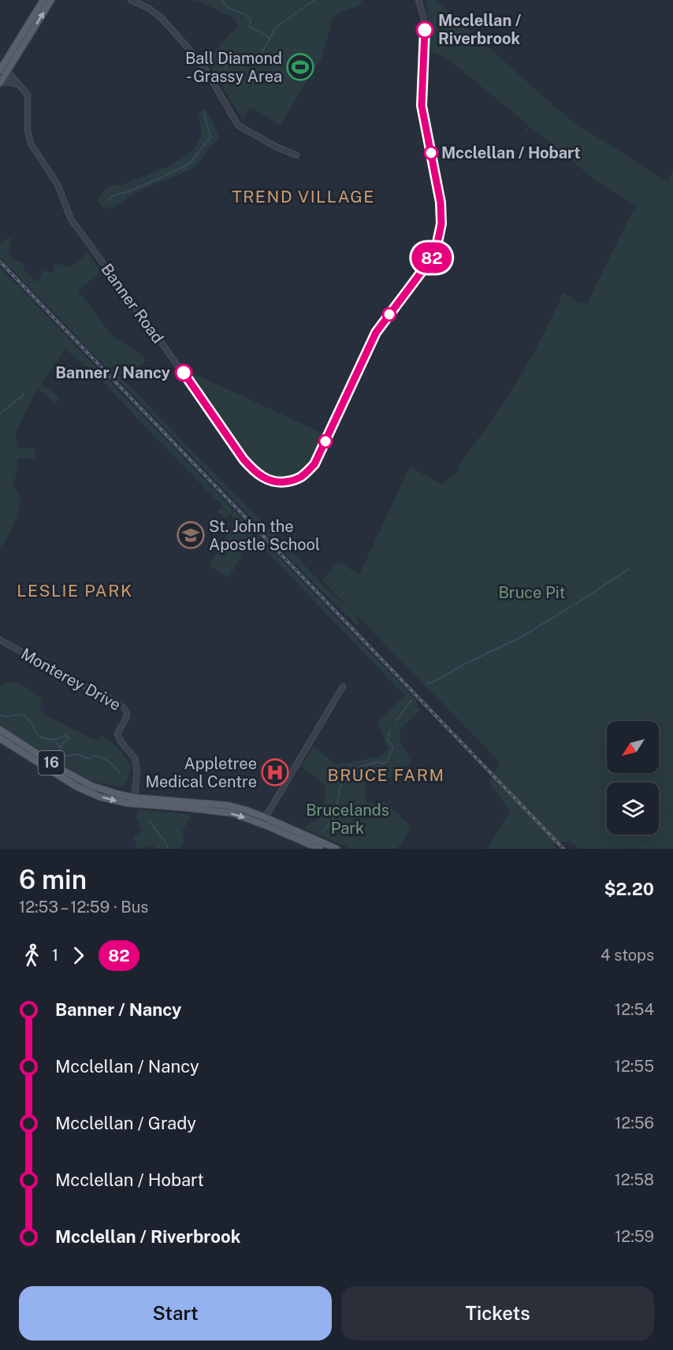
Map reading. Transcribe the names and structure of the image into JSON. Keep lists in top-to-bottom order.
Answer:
{
  "streets": {
    "main road": ["16"],
    "street": ["Banner Road", "Monterey Drive"]
  },
  "crossings": [
    ["Monterey Drive", "16"]
  ],
  "districts": ["TREND VILLAGE", "LESLIE PARK", "BRUCE FARM"],
  "parks": ["Bruce Pit", "Brucelands Park"],
  "places": {
    "other": ["Mcclellan / Riverbrook", "Mcclellan / Hobart", "Banner / Nancy"],
    "sports": ["Ball Diamond - Grassy Area"],
    "school or university": ["St. John the Apostle School"],
    "hospital": ["Appletree Medical Centre"]
  },
  "lines": ["bus line 82"],
  "north": "bottom left",
  "page": {
    "on_map": "82",
    "heading": ["6 min", "12:53 – 12:59 · Bus", "$2.20"],
    "legs": ["1", "82", "4 stops"],
    "list": [
      {
        "name": "Banner / Nancy",
        "value": "12:54"
      },
      {
        "name": "Mcclellan / Nancy",
        "value": "12:55"
      },
      {
        "name": "Mcclellan / Grady",
        "value": "12:56"
      },
      {
        "name": "Mcclellan / Hobart",
        "value": "12:58"
      },
      {
        "name": "Mcclellan / Riverbrook",
        "value": "12:59"
      }
    ],
    "buttons": ["Start", "Tickets"]
  }
}
